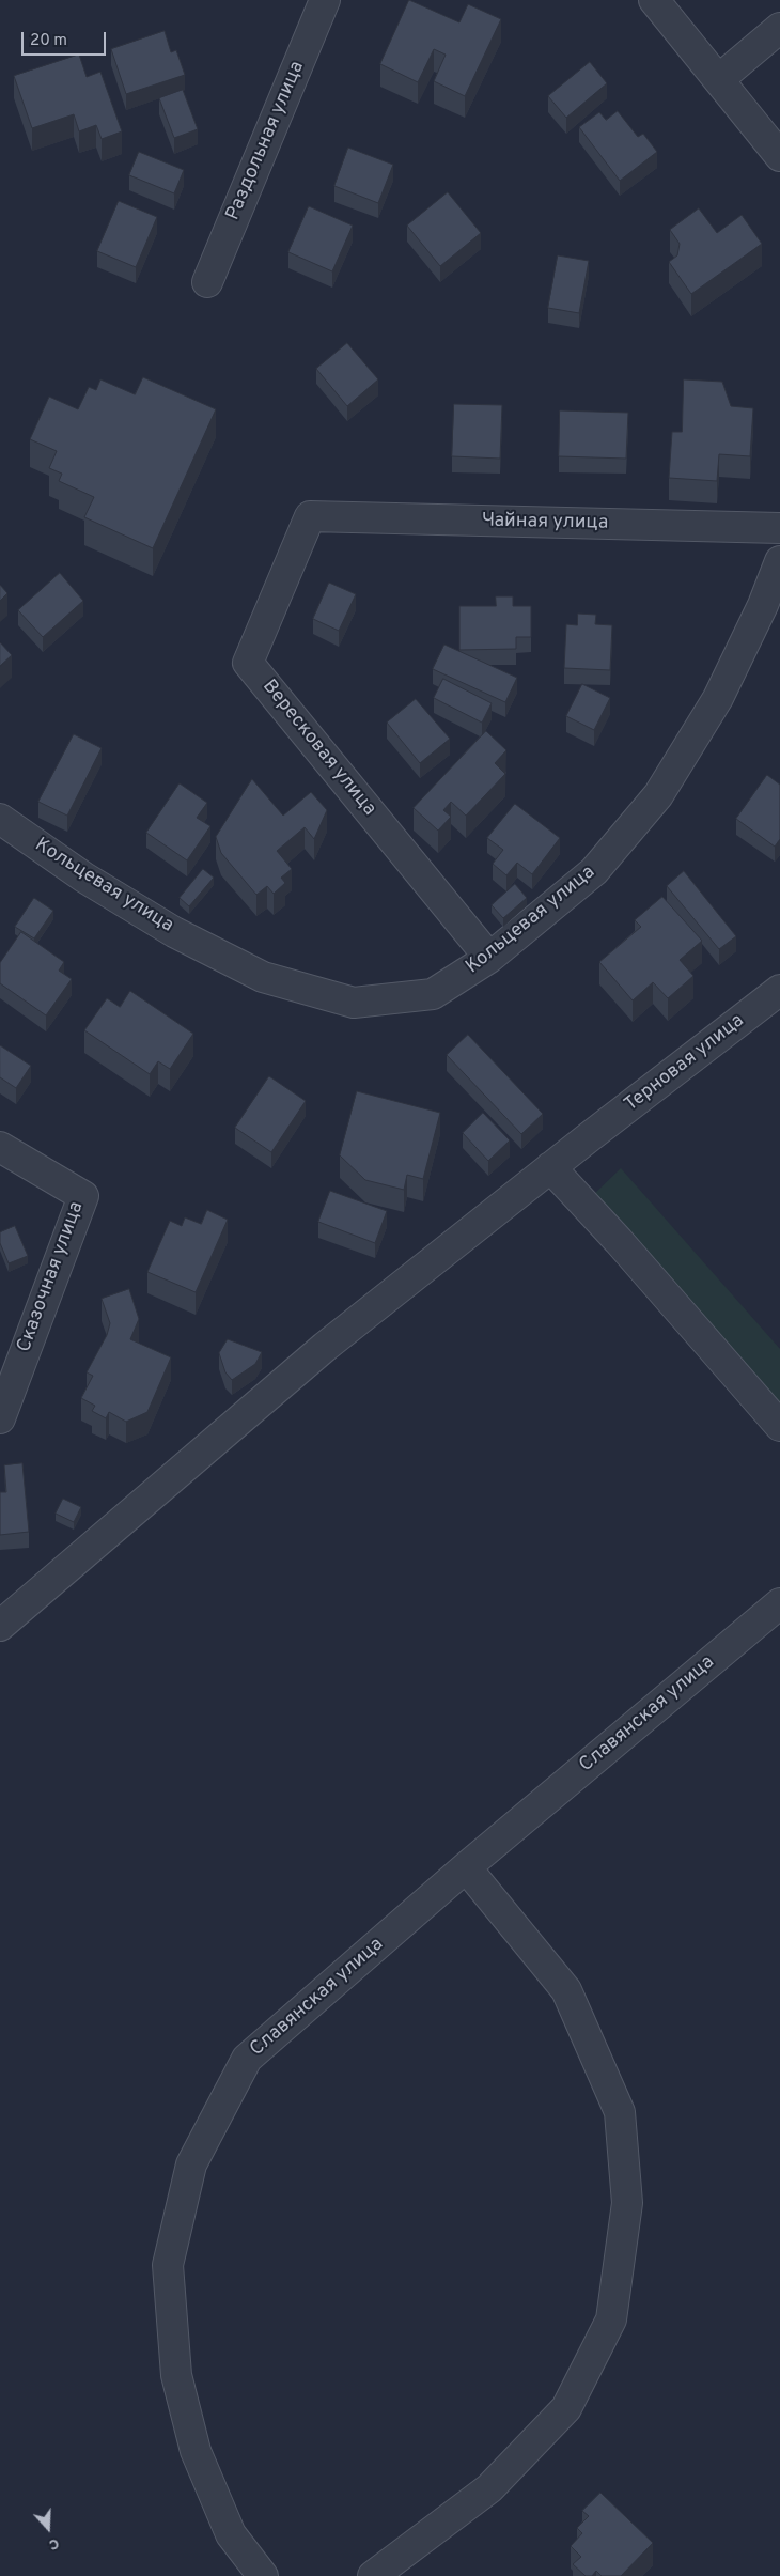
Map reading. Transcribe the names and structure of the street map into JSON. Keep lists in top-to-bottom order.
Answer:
{
  "streets": {
    "street": [
      "Раздольная улица",
      "Чайная улица",
      "Вересковая улица",
      "Кольцевая улица",
      "Терновая улица",
      "Сказочная улица",
      "Славянская улица"
    ]
  },
  "crossings": [
    ["Чайная улица", "Вересковая улица"],
    ["Вересковая улица", "Кольцевая улица"]
  ],
  "scale_bar": "20 m",
  "north": "bottom"
}
